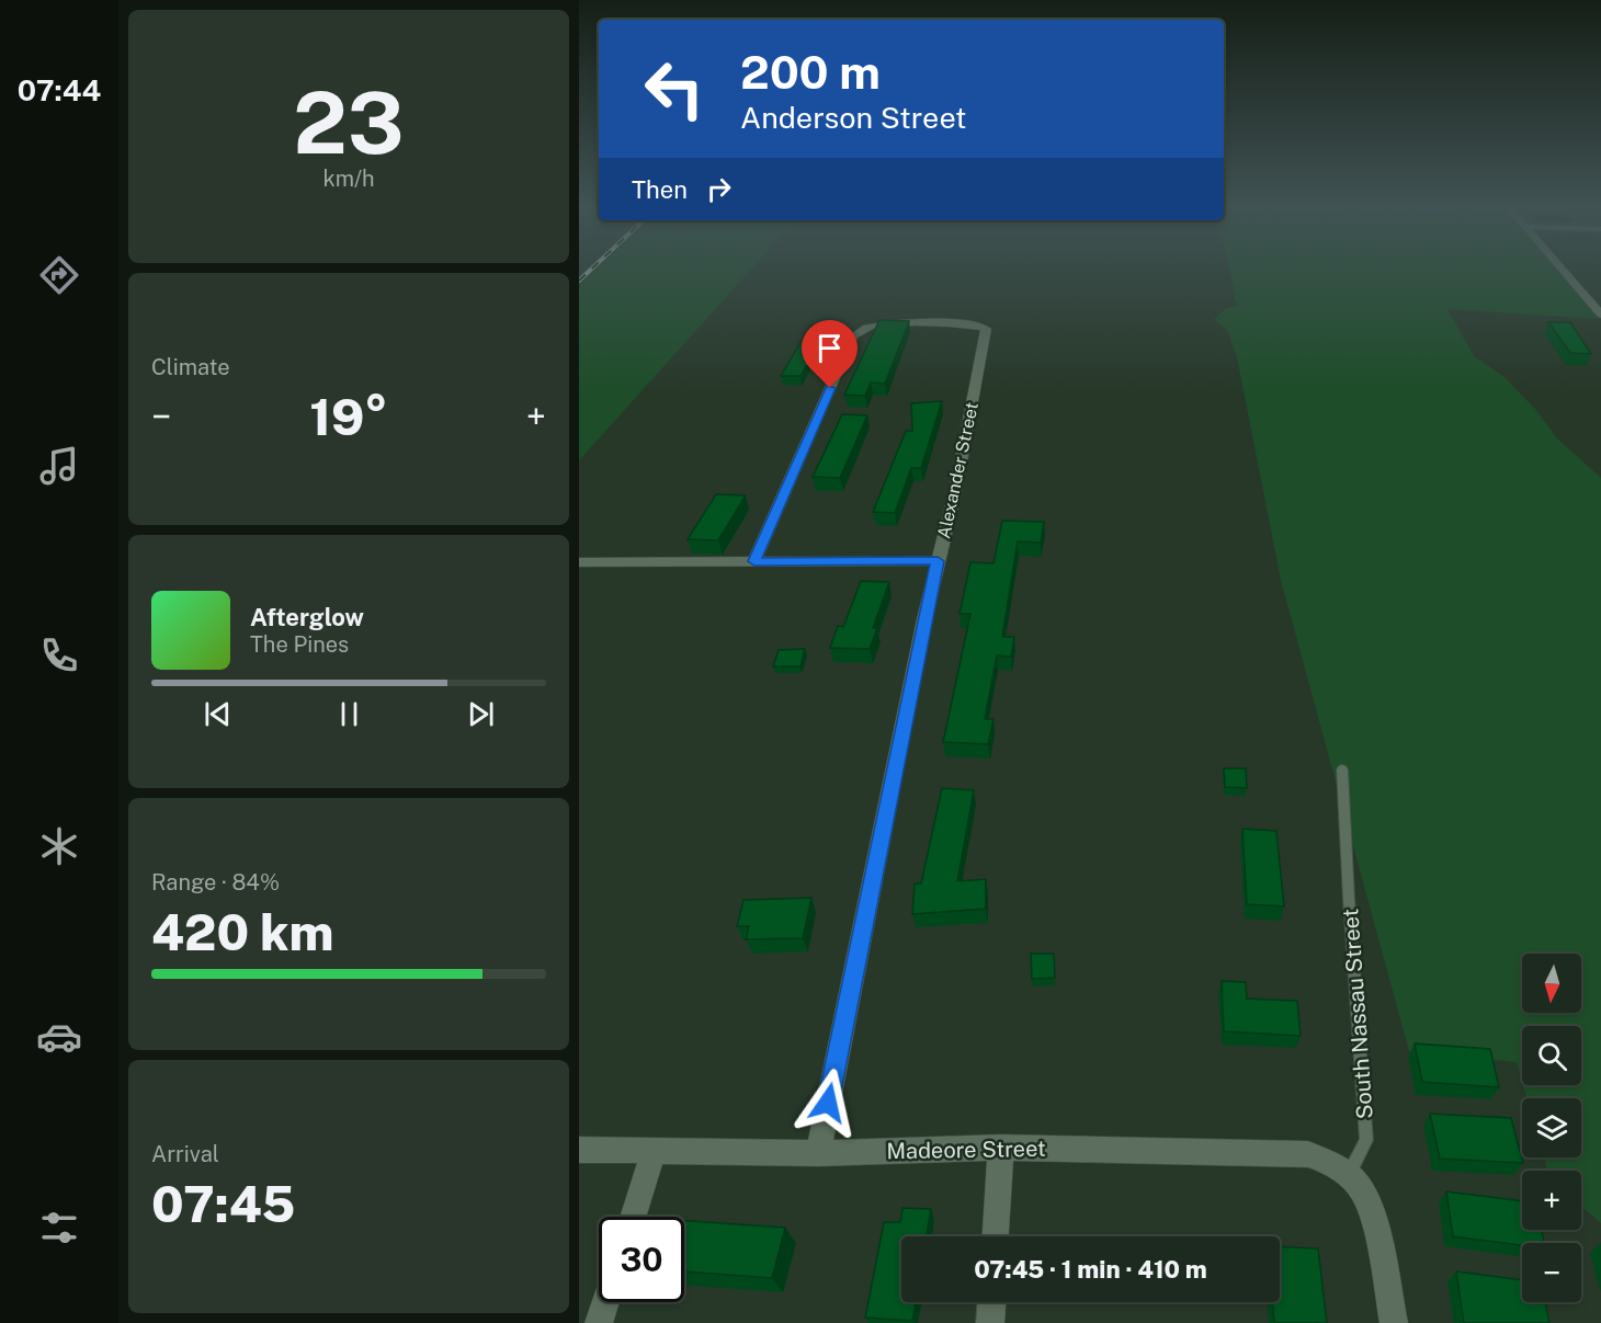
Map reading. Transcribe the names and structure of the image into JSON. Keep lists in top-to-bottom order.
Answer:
{
  "streets": {
    "street": ["Alexander Street", "Madeore Street"],
    "lane": ["South Nassau Street"]
  },
  "crossings": [
    ["Alexander Street", "Madeore Street"],
    ["South Nassau Street", "Madeore Street"]
  ],
  "north": "bottom",
  "page": {
    "tabs": "07:44",
    "tile": [
      ["23", "km/h"],
      "Climate",
      ["Range · 84%", "420 km"],
      ["Arrival", "07:45"]
    ],
    "turn": ["200 m", "Anderson Street"],
    "then": "Then",
    "heat": ["−", "19°", "+"],
    "song": ["Afterglow", "The Pines"],
    "map_buttons": ["+", "−"],
    "limit": "30",
    "trip": "07:45 · 1 min · 410 m"
  }
}
